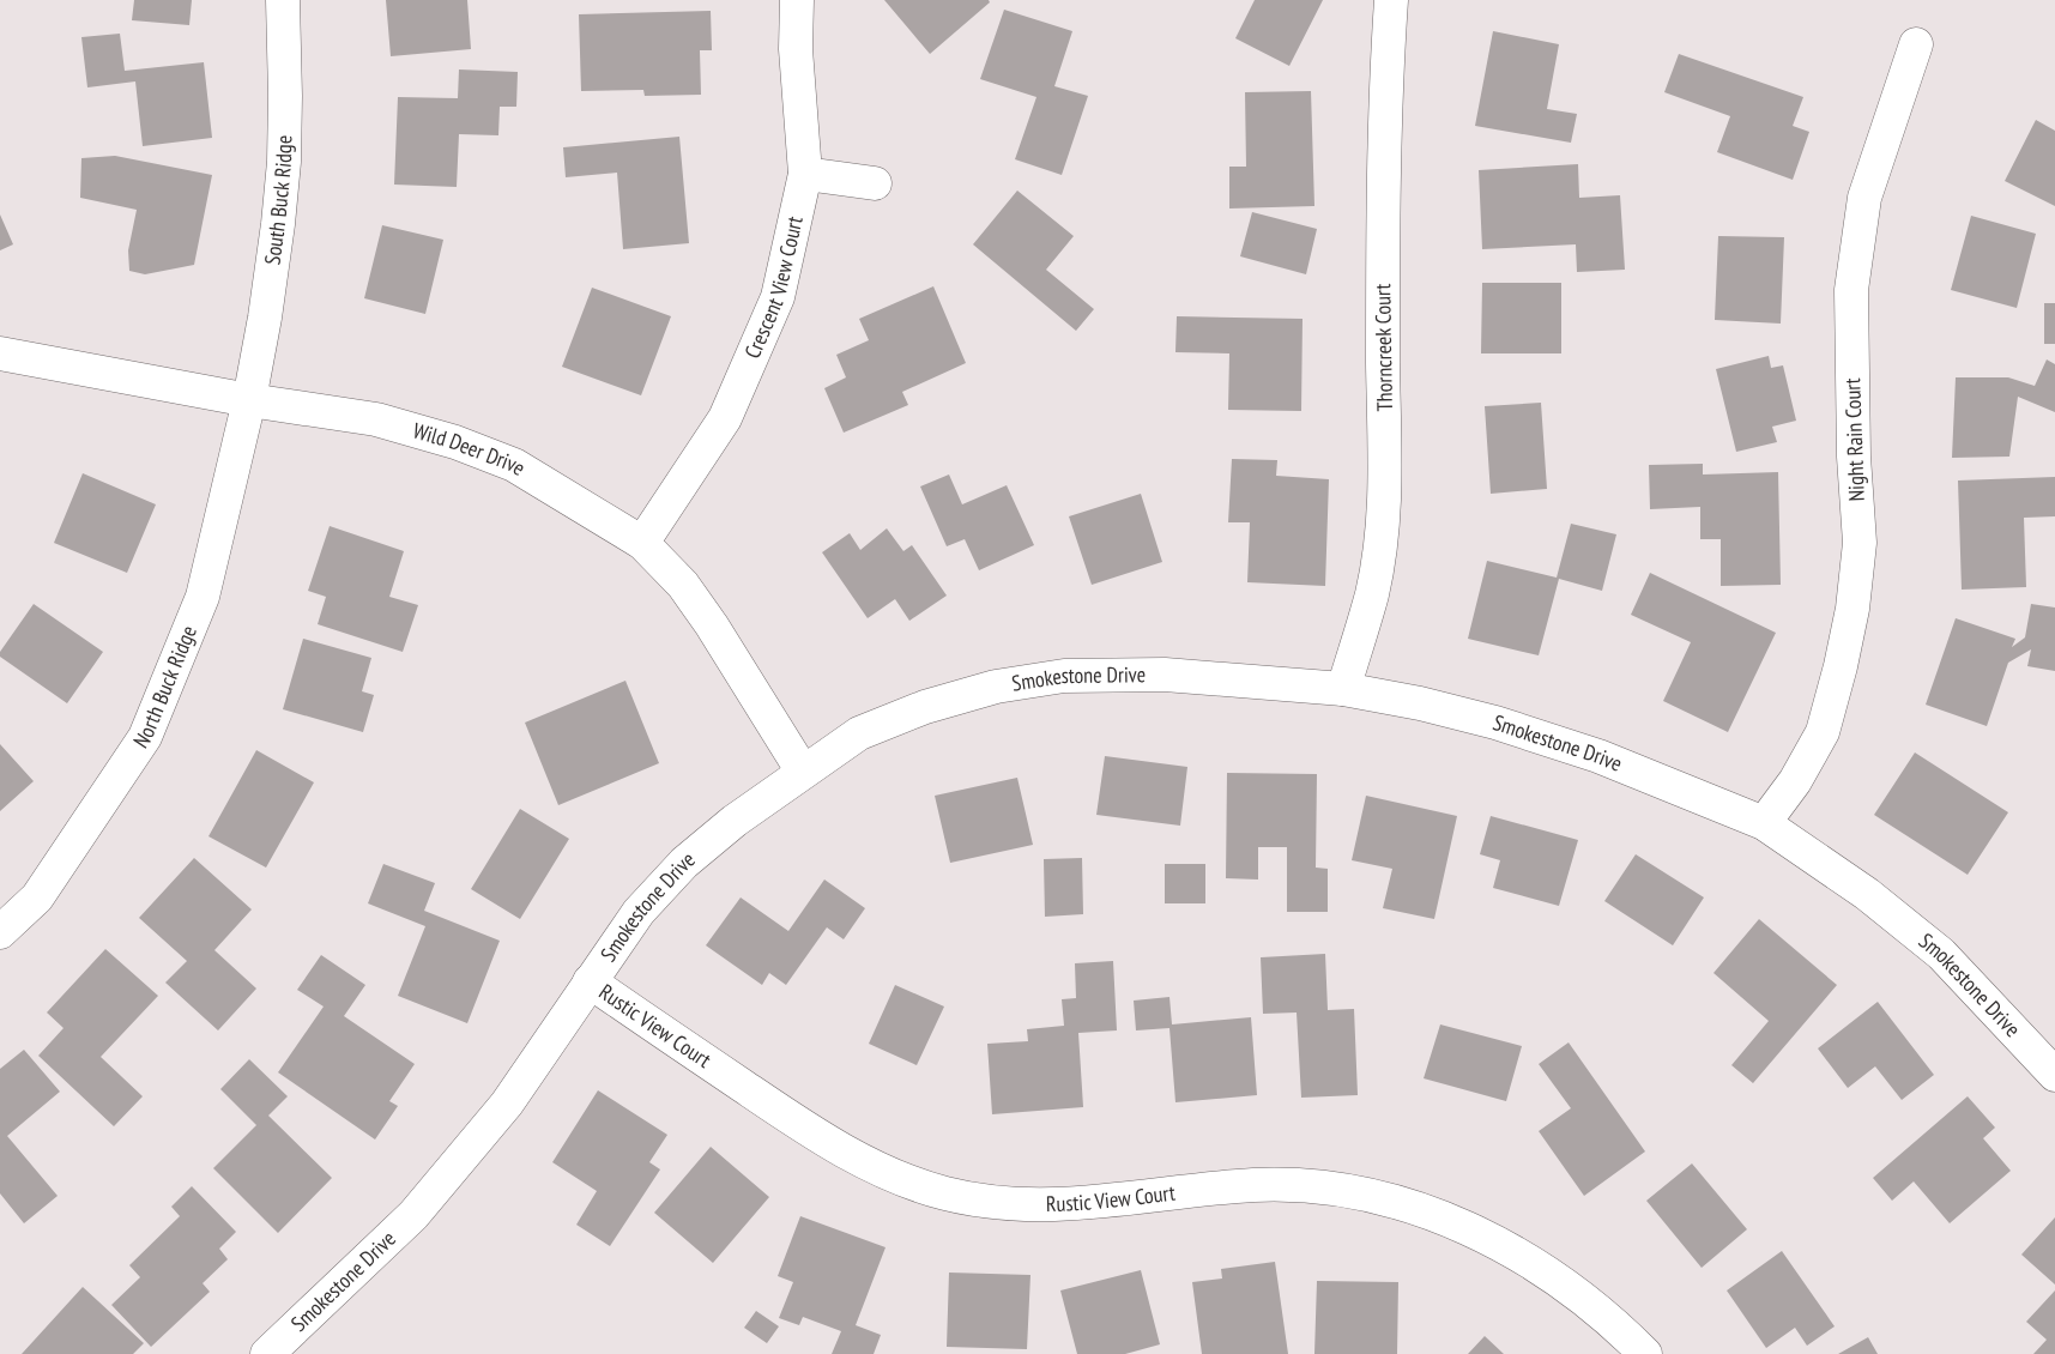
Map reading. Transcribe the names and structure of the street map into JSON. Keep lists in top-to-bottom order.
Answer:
{
  "streets": {
    "street": [
      "South Buck Ridge",
      "Crescent View Court",
      "Thorncreek Court",
      "Night Rain Court",
      "Wild Deer Drive",
      "Smokestone Drive",
      "North Buck Ridge",
      "Rustic View Court"
    ]
  },
  "crossings": [
    ["South Buck Ridge", "Wild Deer Drive"],
    ["South Buck Ridge", "North Buck Ridge"],
    ["Crescent View Court", "Wild Deer Drive"],
    ["Thorncreek Court", "Smokestone Drive"],
    ["Night Rain Court", "Smokestone Drive"],
    ["Wild Deer Drive", "Smokestone Drive"],
    ["Wild Deer Drive", "North Buck Ridge"],
    ["Smokestone Drive", "Rustic View Court"]
  ]
}
